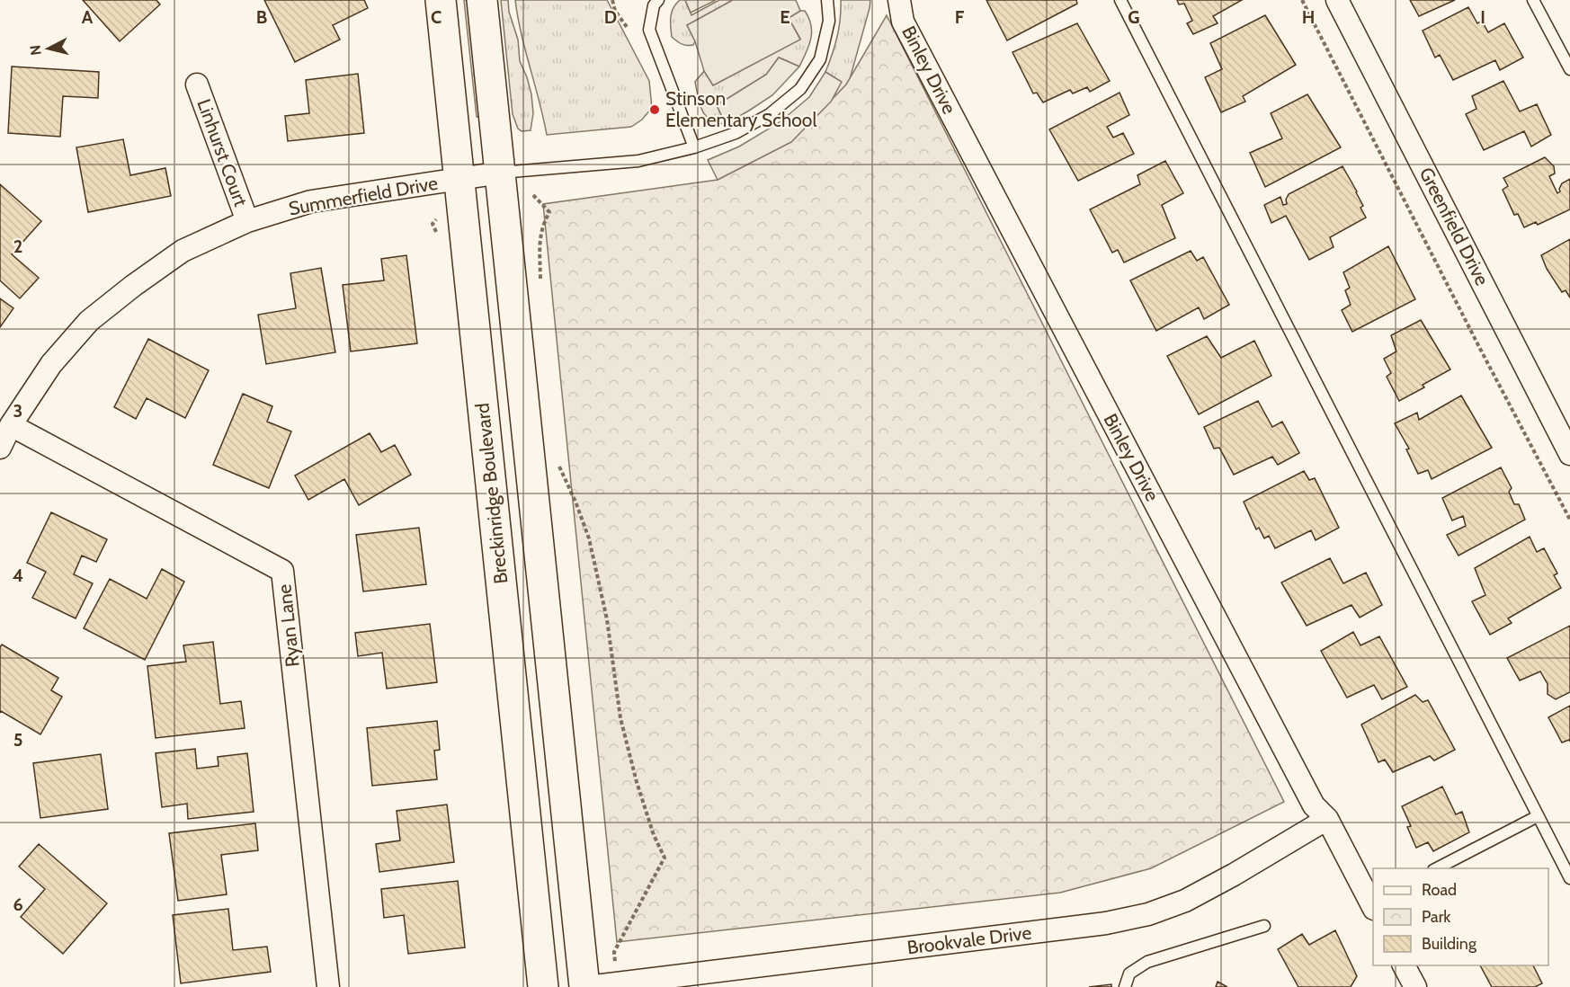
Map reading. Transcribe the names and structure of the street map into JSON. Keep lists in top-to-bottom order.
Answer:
{
  "streets": {
    "street": [
      "Binley Drive",
      "Linhurst Court",
      "Summerfield Drive",
      "Greenfield Drive",
      "Breckinridge Boulevard",
      "Ryan Lane",
      "Brookvale Drive"
    ]
  },
  "crossings": [
    ["Binley Drive", "Brookvale Drive"],
    ["Linhurst Court", "Summerfield Drive"],
    ["Summerfield Drive", "Breckinridge Boulevard"],
    ["Summerfield Drive", "Ryan Lane"]
  ],
  "places": ["Stinson Elementary School"],
  "legend": ["Road", "Park", "Building"],
  "north": "left",
  "grid": {
    "columns": [
      "A",
      "B",
      "C",
      "D",
      "E",
      "F",
      "G",
      "H",
      "I"
    ],
    "rows": [
      "2",
      "3",
      "4",
      "5",
      "6"
    ]
  }
}
